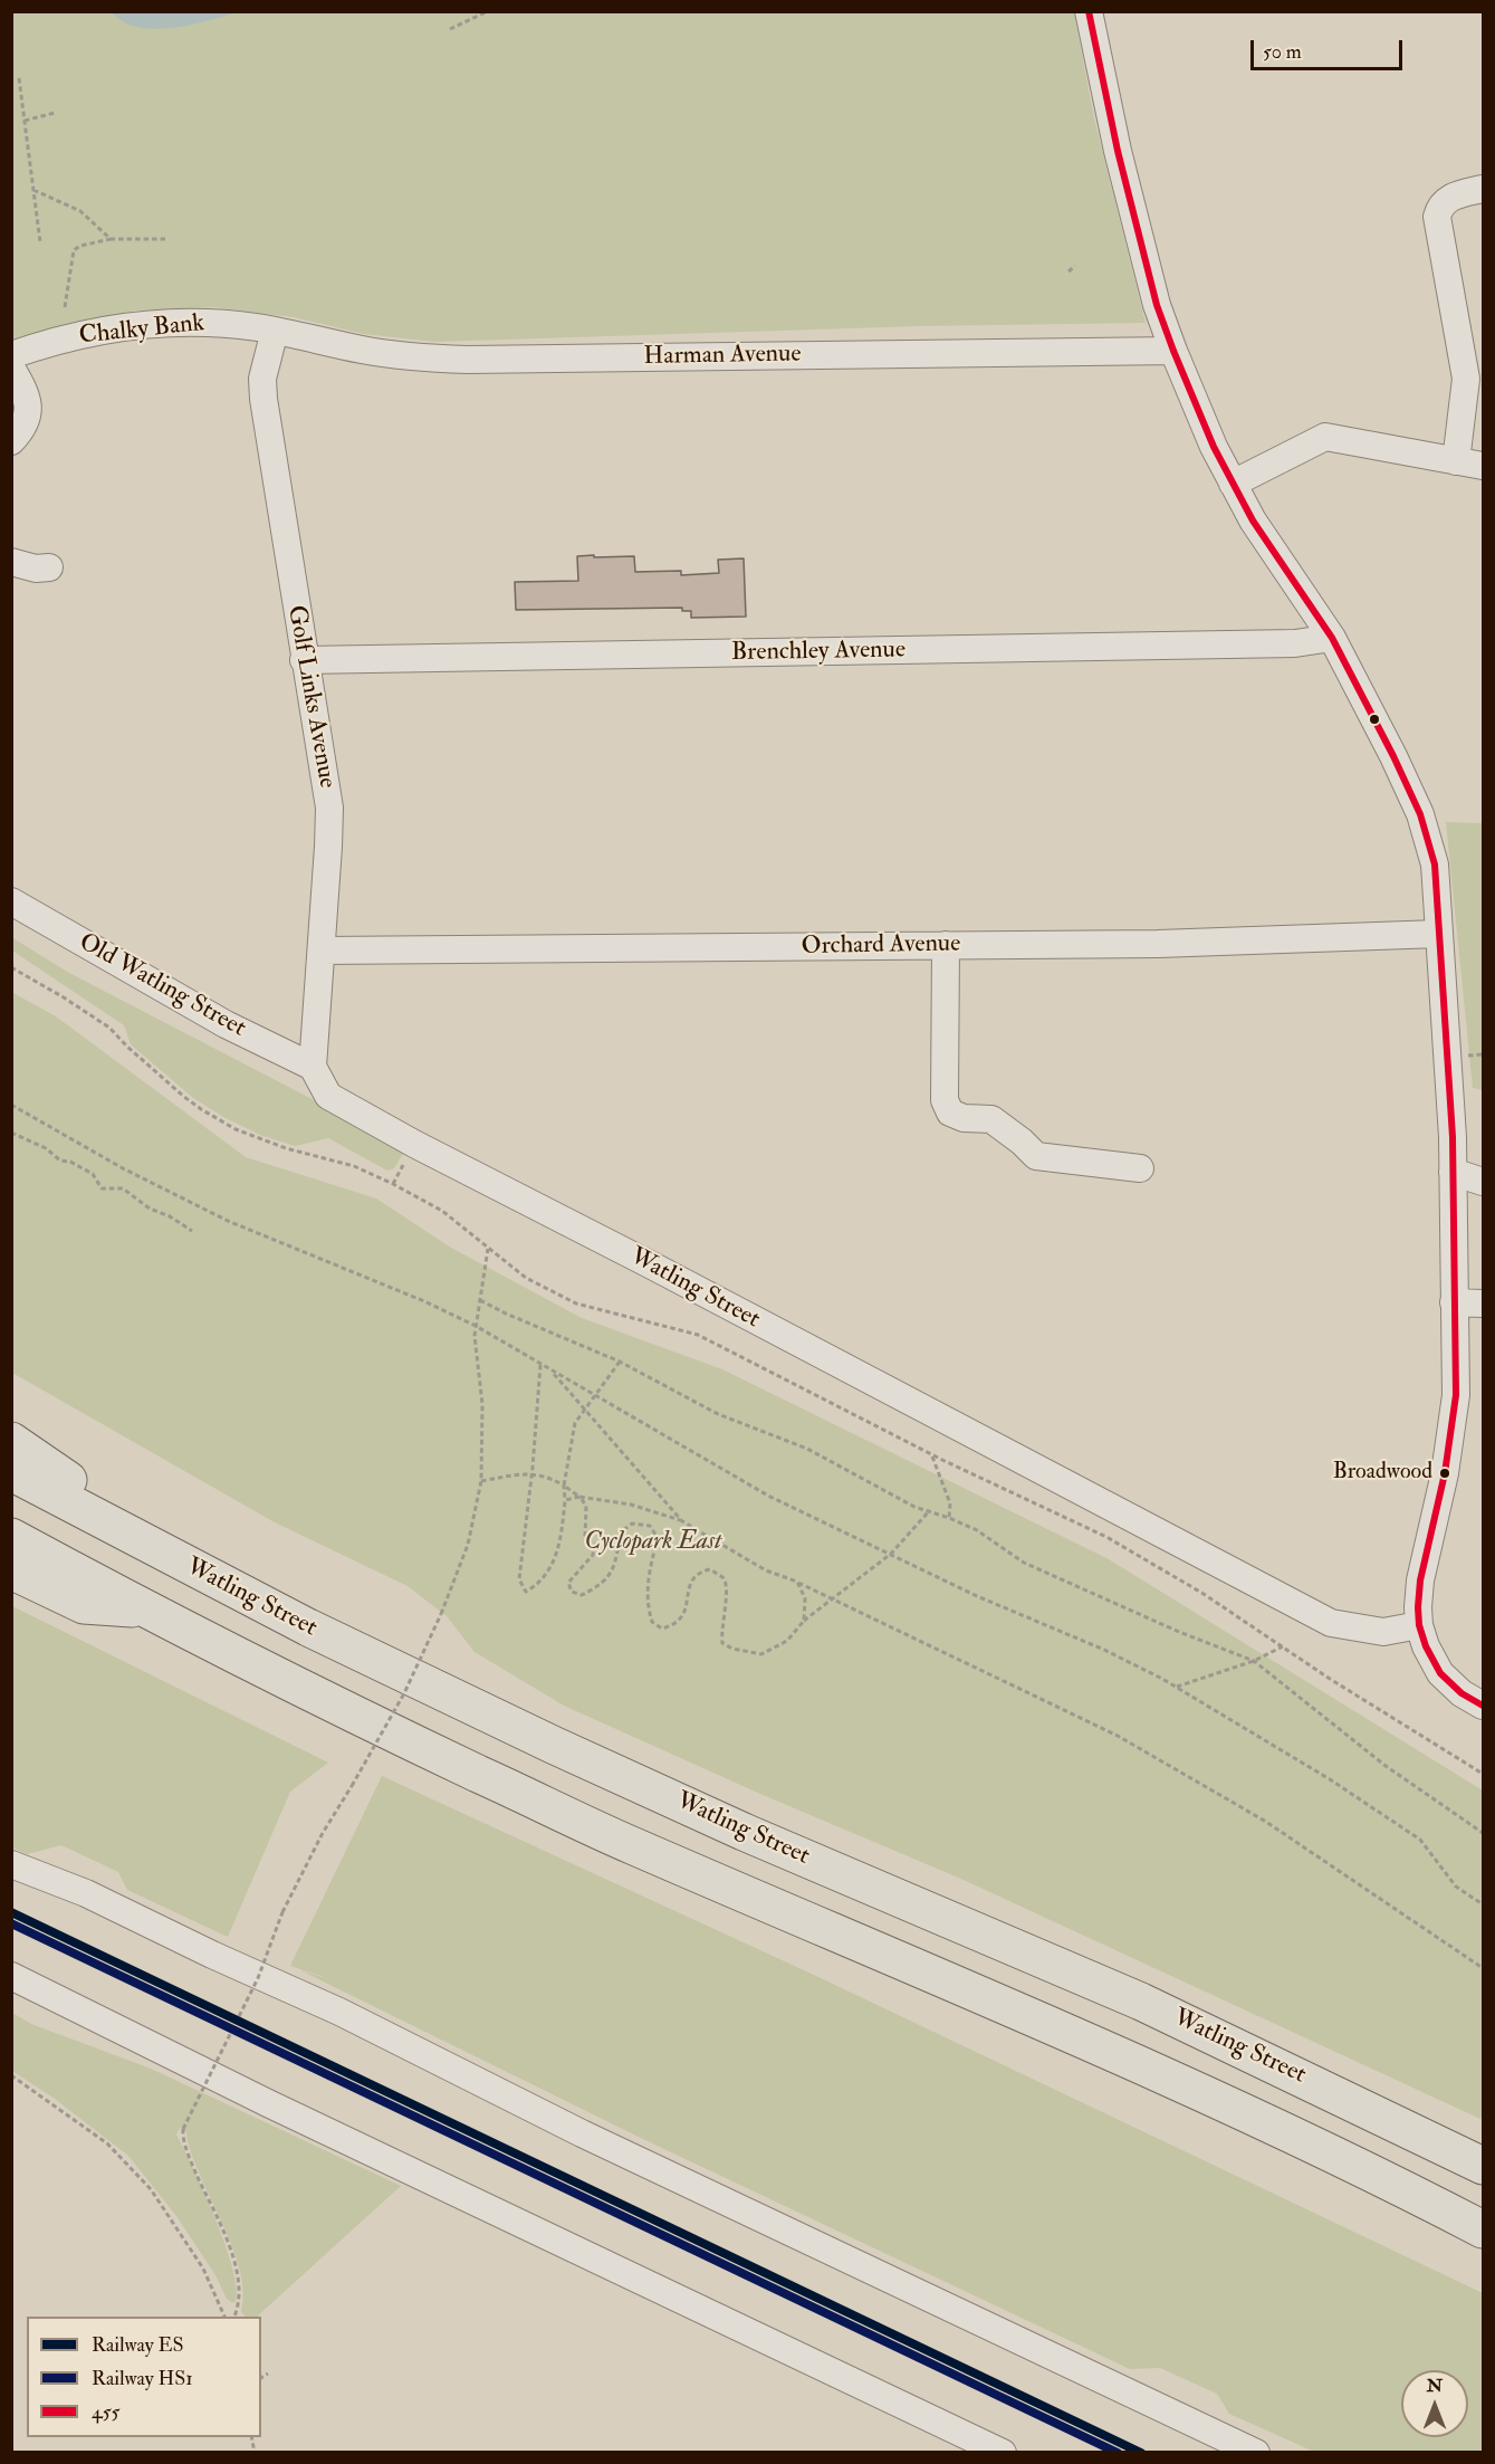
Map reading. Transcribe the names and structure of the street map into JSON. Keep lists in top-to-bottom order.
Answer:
{
  "streets": {
    "highway": ["Watling Street"],
    "street": [
      "Chalky Bank",
      "Harman Avenue",
      "Brenchley Avenue",
      "Golf Links Avenue",
      "Orchard Avenue",
      "Old Watling Street"
    ]
  },
  "crossings": [
    ["Chalky Bank", "Harman Avenue"],
    ["Chalky Bank", "Golf Links Avenue"],
    ["Harman Avenue", "Golf Links Avenue"],
    ["Brenchley Avenue", "Golf Links Avenue"],
    ["Golf Links Avenue", "Orchard Avenue"],
    ["Golf Links Avenue", "Old Watling Street"],
    ["Golf Links Avenue", "Watling Street"],
    ["Old Watling Street", "Watling Street"]
  ],
  "parks": ["Cyclopark East"],
  "places": ["Broadwood"],
  "lines": ["transit line 455", "rail line ES", "rail line HS1"],
  "legend": ["Railway ES", "Railway HS1", "455"],
  "scale_bar": "50 m",
  "north": "top"
}
